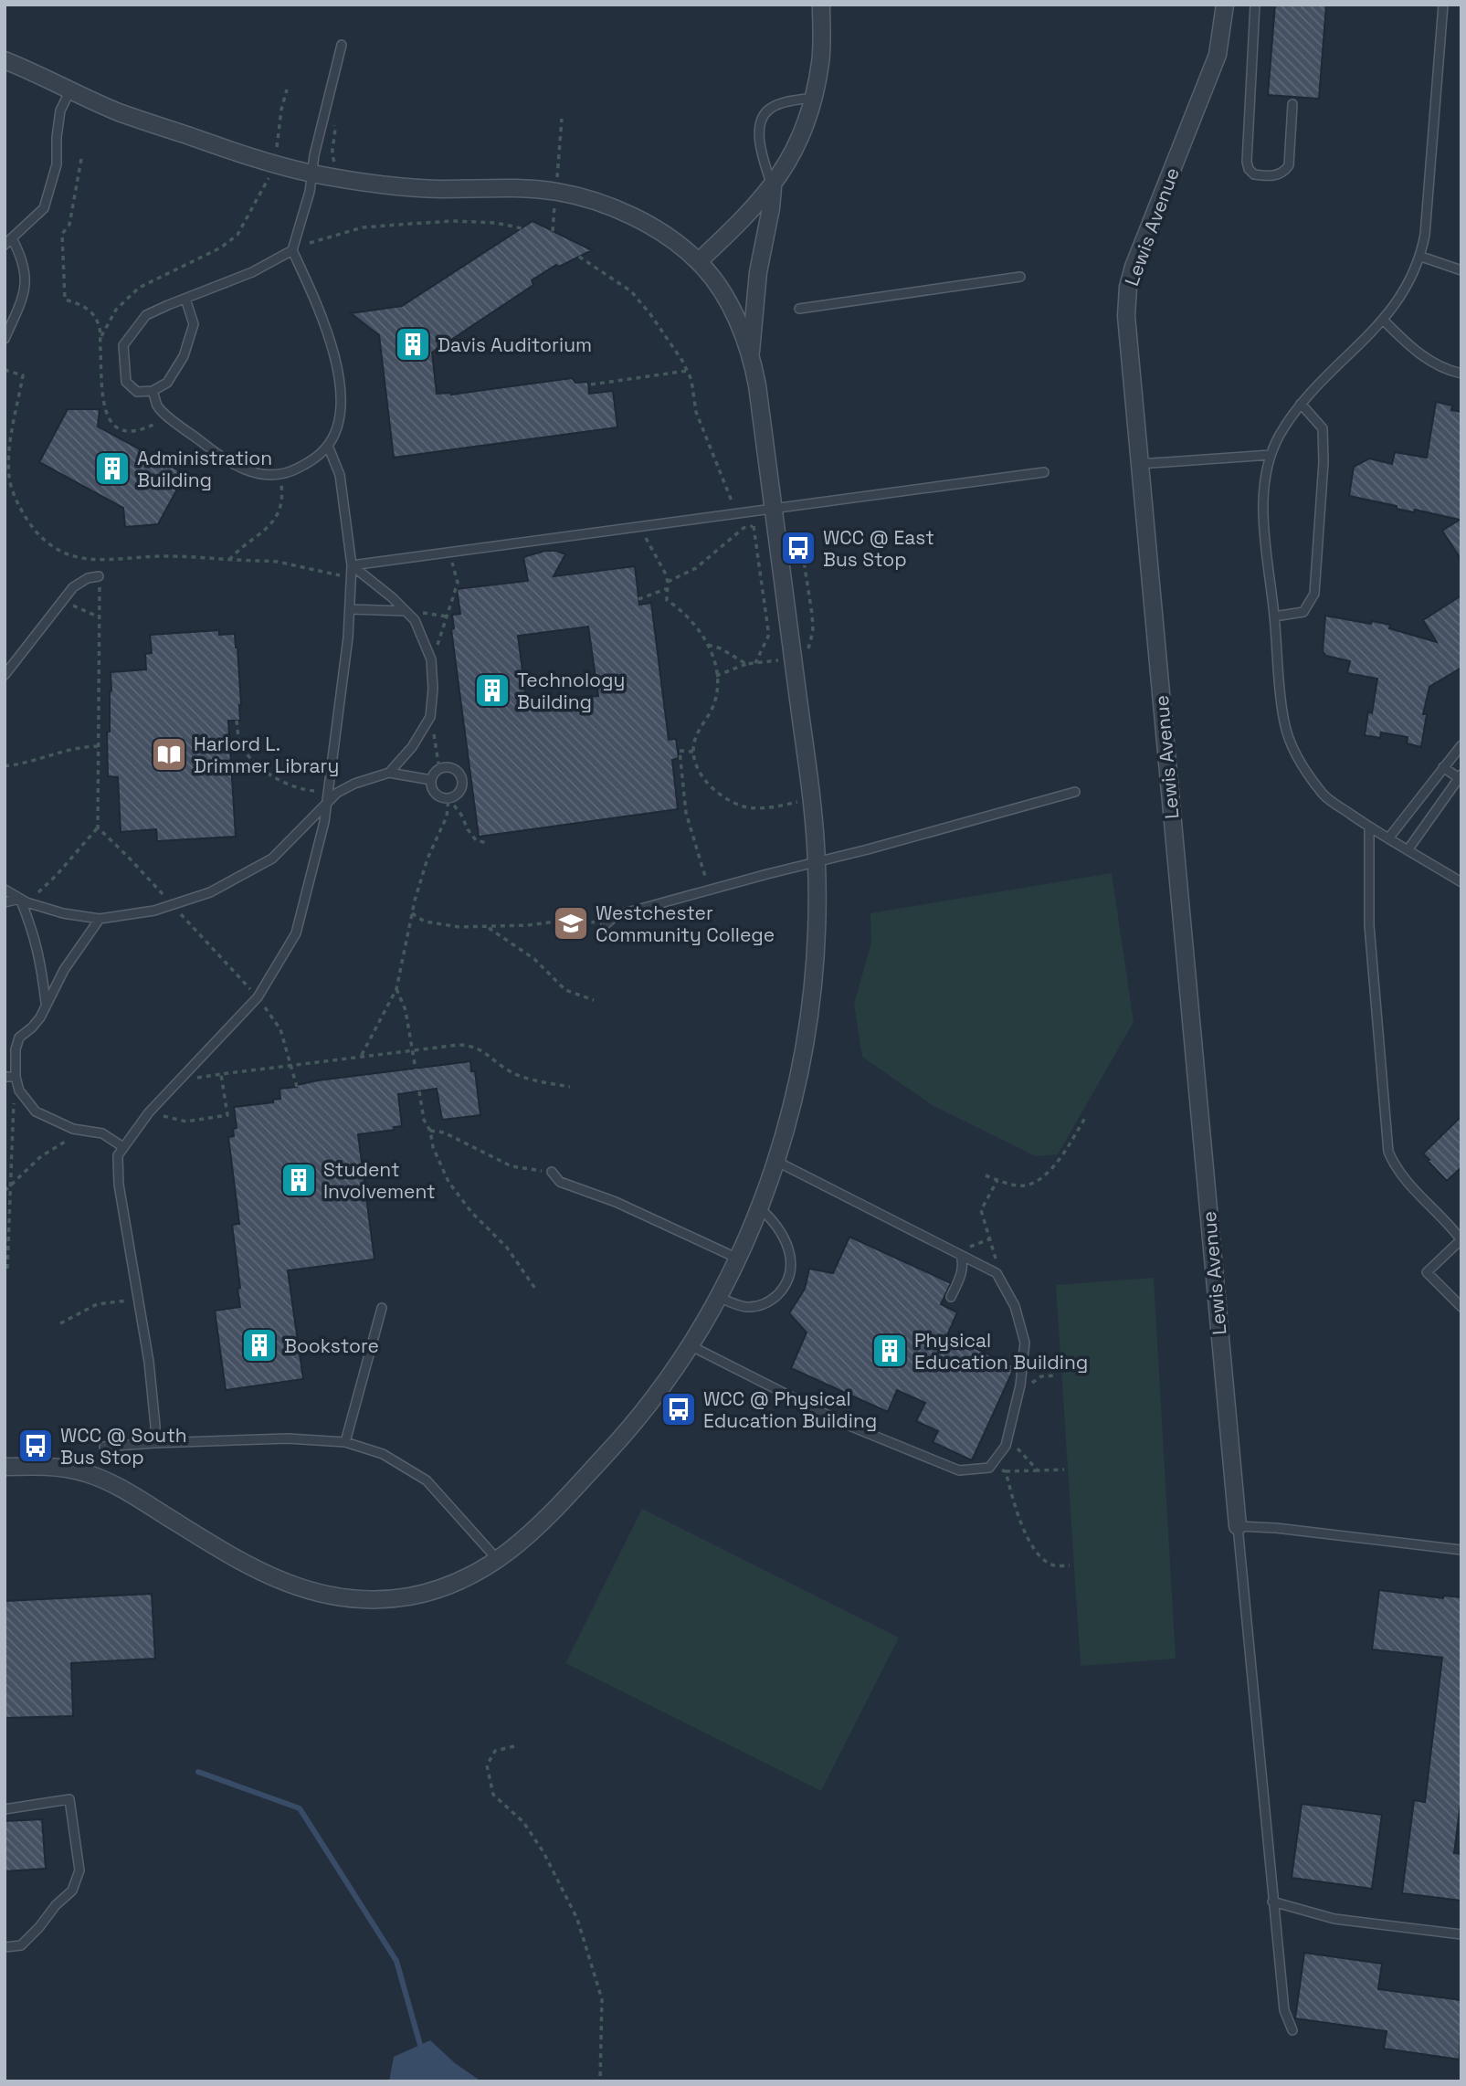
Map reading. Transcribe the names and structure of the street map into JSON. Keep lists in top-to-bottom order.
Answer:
{
  "streets": {
    "street": ["Lewis Avenue"]
  },
  "places": {
    "building": [
      "Davis Auditorium",
      "Administration Building",
      "Technology Building",
      "Student Involvement",
      "Bookstore",
      "Physical Education Building"
    ],
    "bus stop": ["WCC @ East Bus Stop", "WCC @ Physical Education Building", "WCC @ South Bus Stop"],
    "library": ["Harlord L. Drimmer Library"],
    "school or university": ["Westchester Community College"]
  }
}
